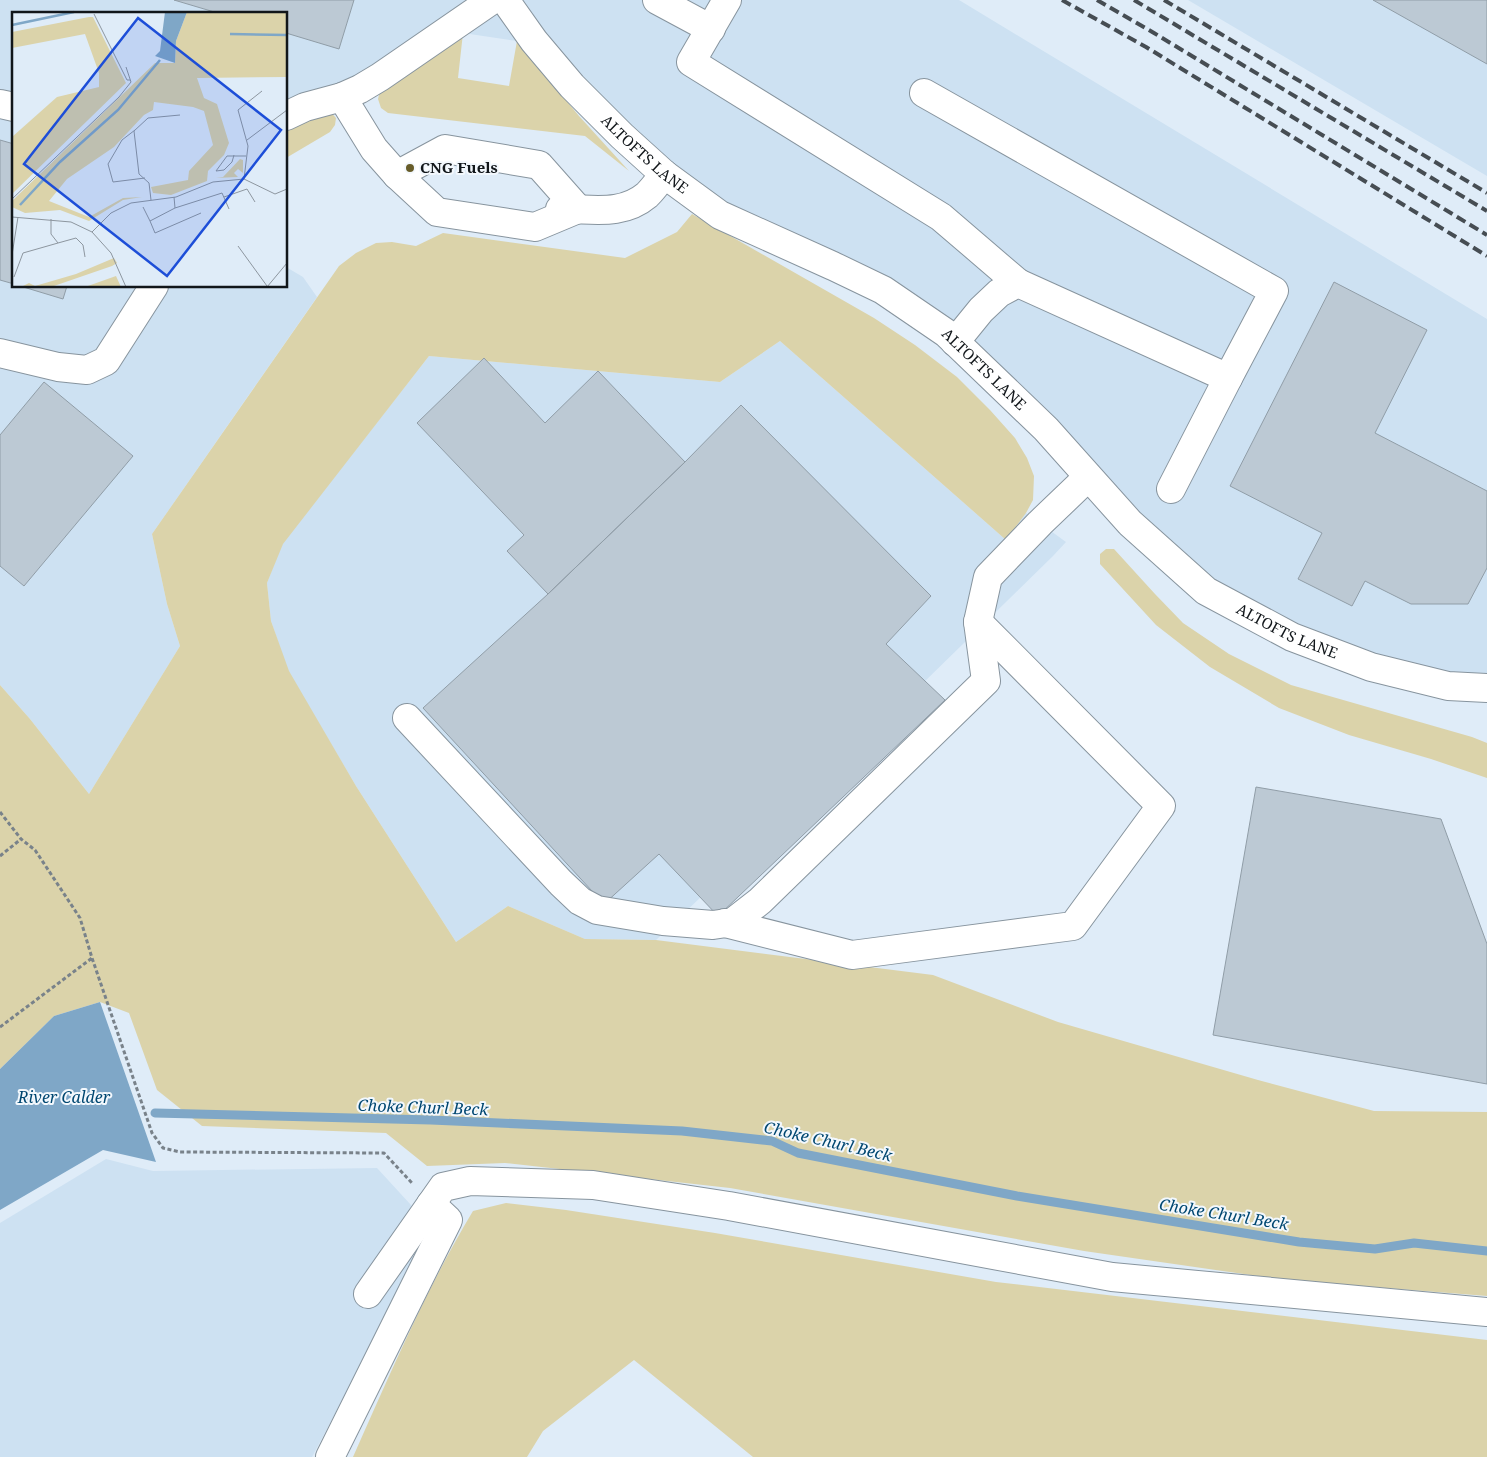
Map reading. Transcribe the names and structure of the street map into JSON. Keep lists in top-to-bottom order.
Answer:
{
  "streets": {
    "street": ["ALTOFTS LANE"]
  },
  "water": ["River Calder", "Choke Churl Beck"],
  "places": ["CNG Fuels"]
}
